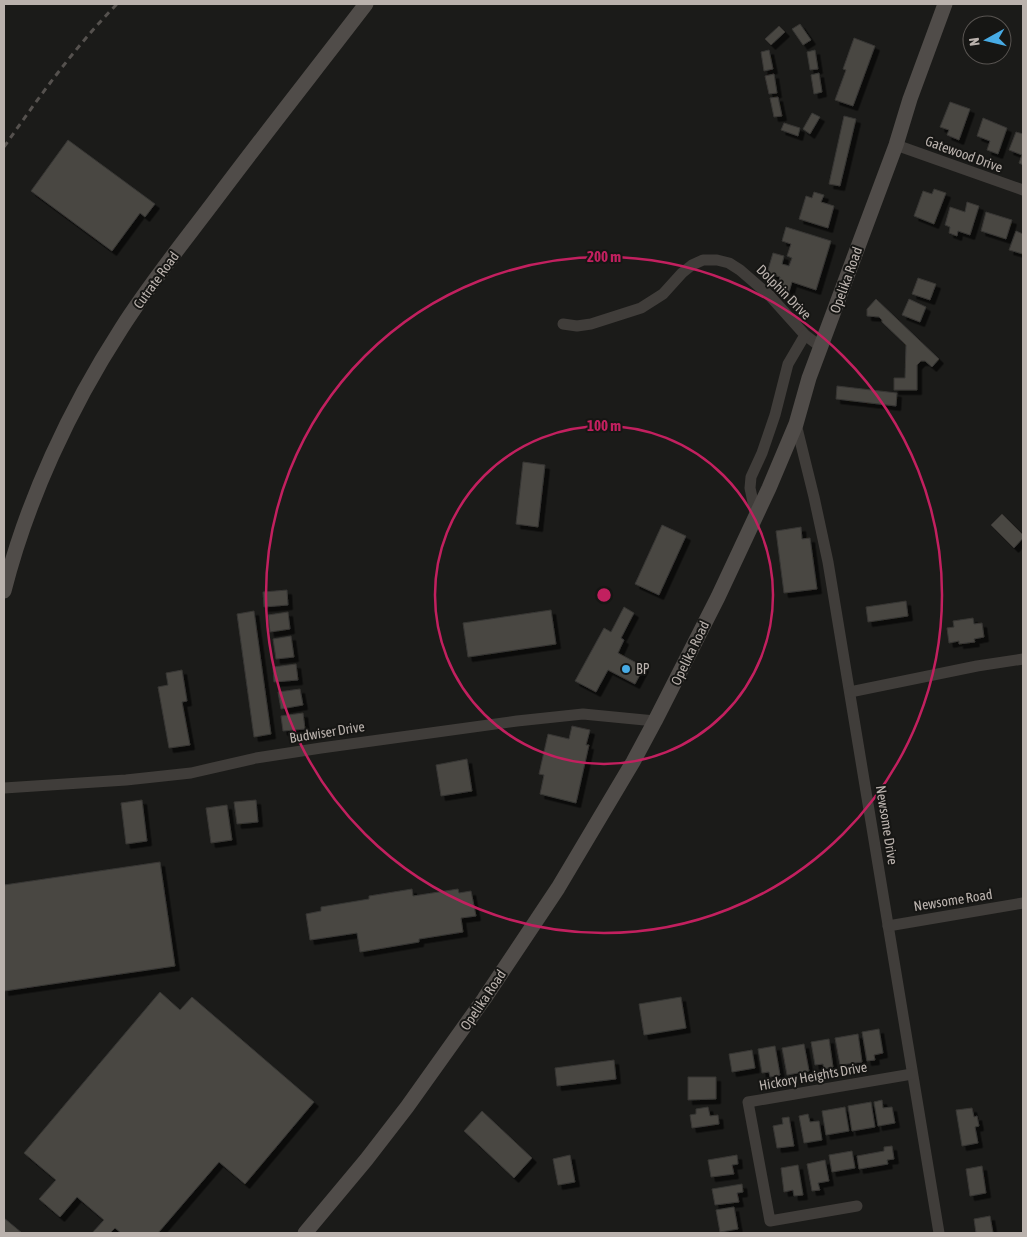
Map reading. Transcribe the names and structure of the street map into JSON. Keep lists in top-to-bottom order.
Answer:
{
  "streets": {
    "main road": ["Cutrate Road", "Opelika Road"],
    "street": [
      "Gatewood Drive",
      "Dolphin Drive",
      "Budwiser Drive",
      "Newsome Drive",
      "Newsome Road",
      "Hickory Heights Drive"
    ]
  },
  "crossings": [
    ["Gatewood Drive", "Opelika Road"],
    ["Opelika Road", "Dolphin Drive"],
    ["Opelika Road", "Budwiser Drive"],
    ["Opelika Road", "Newsome Drive"],
    ["Newsome Drive", "Newsome Road"],
    ["Newsome Drive", "Hickory Heights Drive"]
  ],
  "places": ["BP"],
  "north": "left",
  "rings": ["200 m", "100 m"]
}
